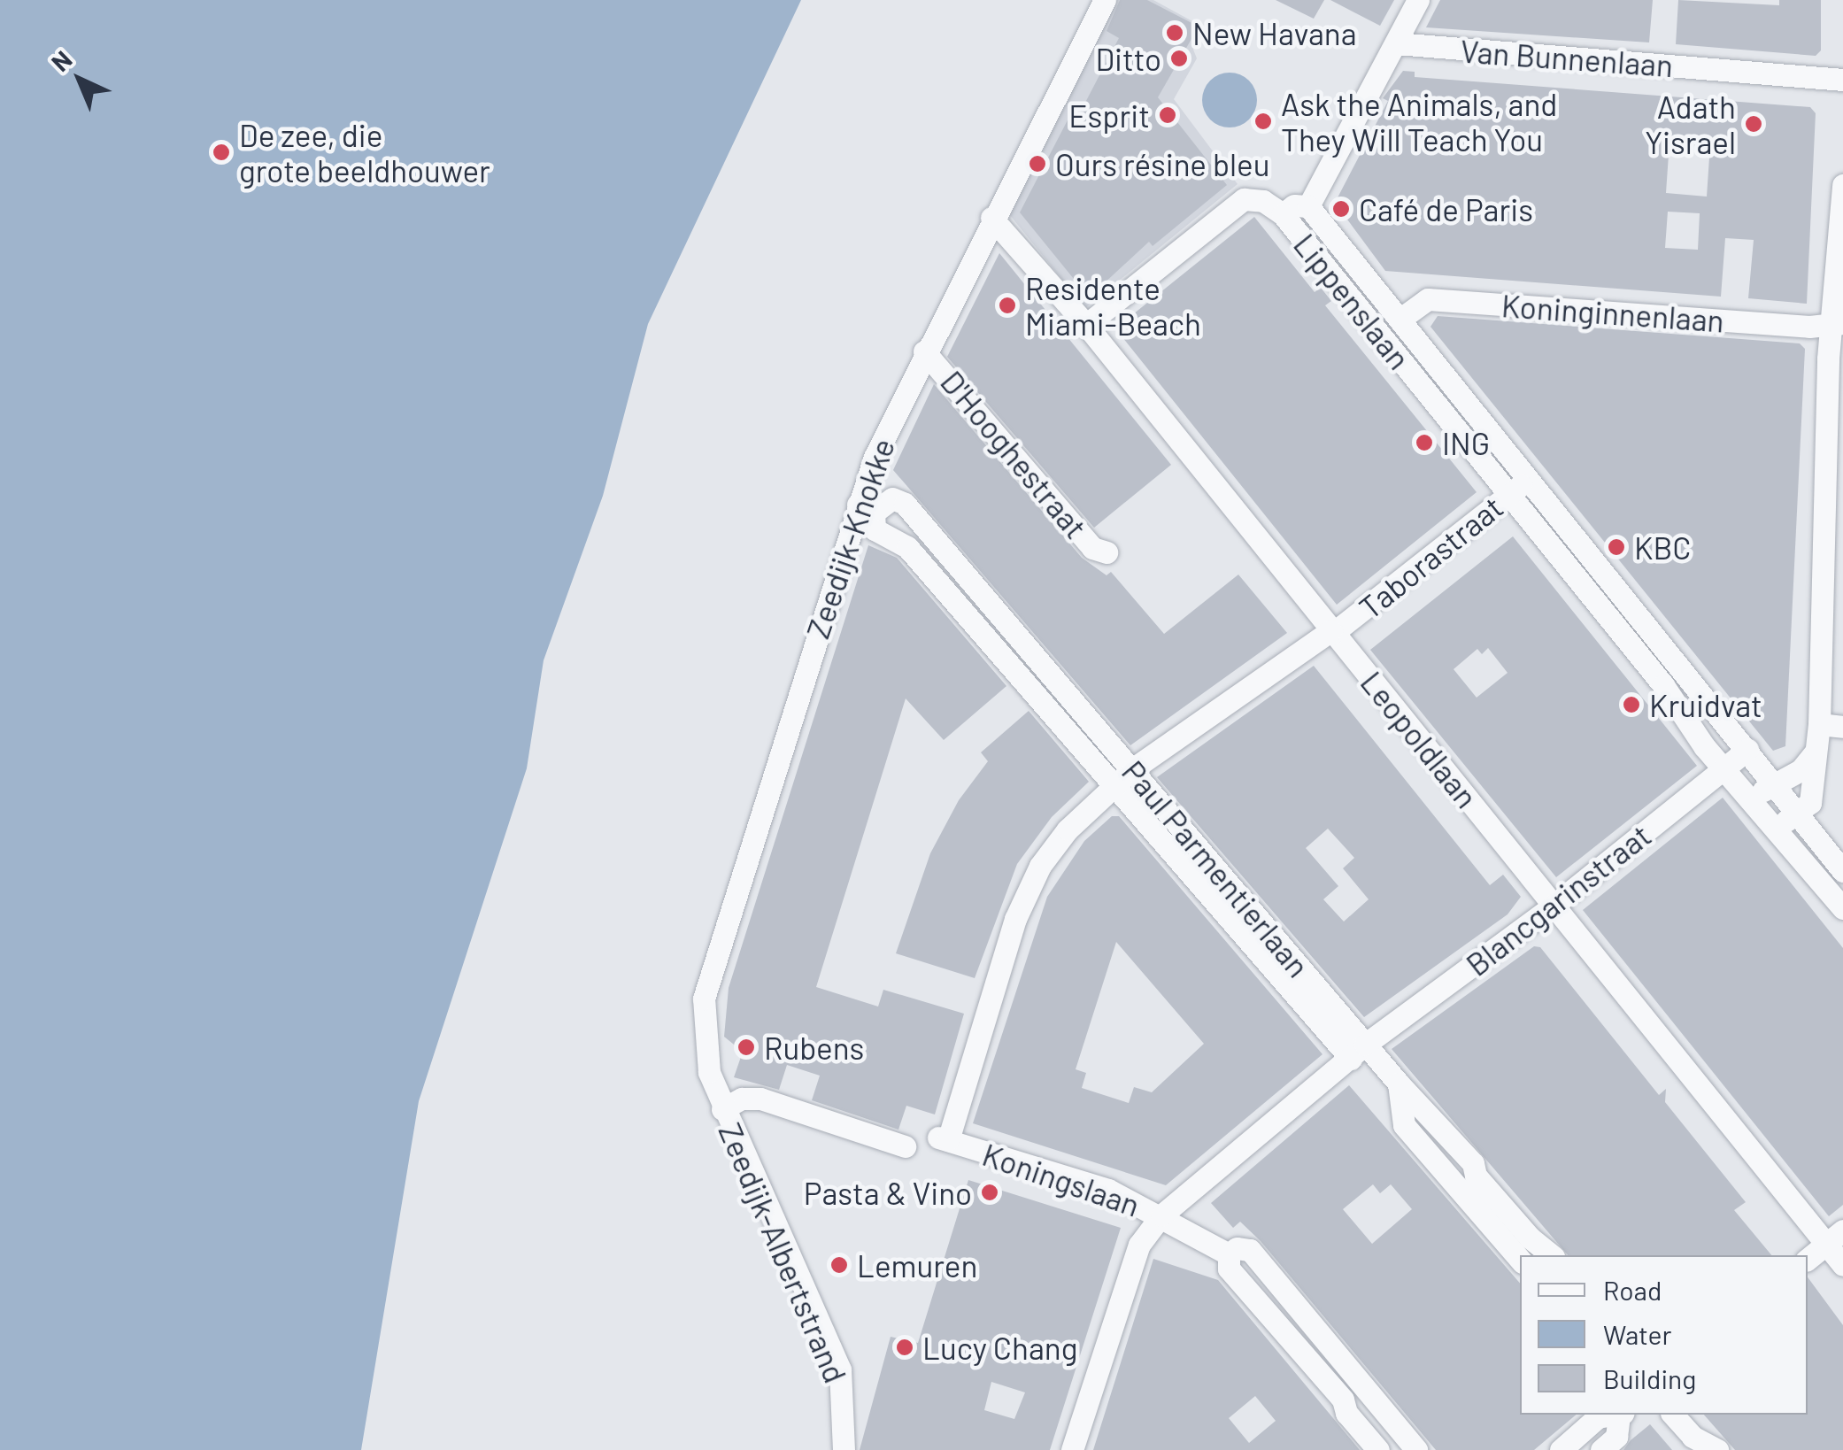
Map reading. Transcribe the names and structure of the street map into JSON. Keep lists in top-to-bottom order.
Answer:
{
  "streets": {
    "street": [
      "Van Bunnenlaan",
      "Lippenslaan",
      "Koninginnenlaan",
      "D'Hooghestraat",
      "Zeedijk-Knokke",
      "Taborastraat",
      "Leopoldlaan",
      "Paul Parmentierlaan",
      "Blancgarinstraat",
      "Koningslaan",
      "Zeedijk-Albertstrand"
    ]
  },
  "crossings": [
    ["Lippenslaan", "Koninginnenlaan"],
    ["Lippenslaan", "Taborastraat"],
    ["Lippenslaan", "Blancgarinstraat"],
    ["D'Hooghestraat", "Zeedijk-Knokke"],
    ["Zeedijk-Knokke", "Leopoldlaan"],
    ["Zeedijk-Knokke", "Paul Parmentierlaan"],
    ["Zeedijk-Knokke", "Zeedijk-Albertstrand"],
    ["Taborastraat", "Leopoldlaan"],
    ["Taborastraat", "Paul Parmentierlaan"],
    ["Taborastraat", "Koningslaan"],
    ["Leopoldlaan", "Blancgarinstraat"],
    ["Paul Parmentierlaan", "Blancgarinstraat"],
    ["Blancgarinstraat", "Koningslaan"]
  ],
  "places": [
    "New Havana",
    "Ditto",
    "Esprit",
    "Ask the Animals, and They Will Teach You",
    "Adath Yisrael",
    "De zee, die grote beeldhouwer",
    "Ours résine bleu",
    "Café de Paris",
    "Residente Miami-Beach",
    "ING",
    "KBC",
    "Kruidvat",
    "Rubens",
    "Pasta & Vino",
    "Lemuren",
    "Lucy Chang"
  ],
  "legend": ["Road", "Water", "Building"],
  "north": "top left"
}
